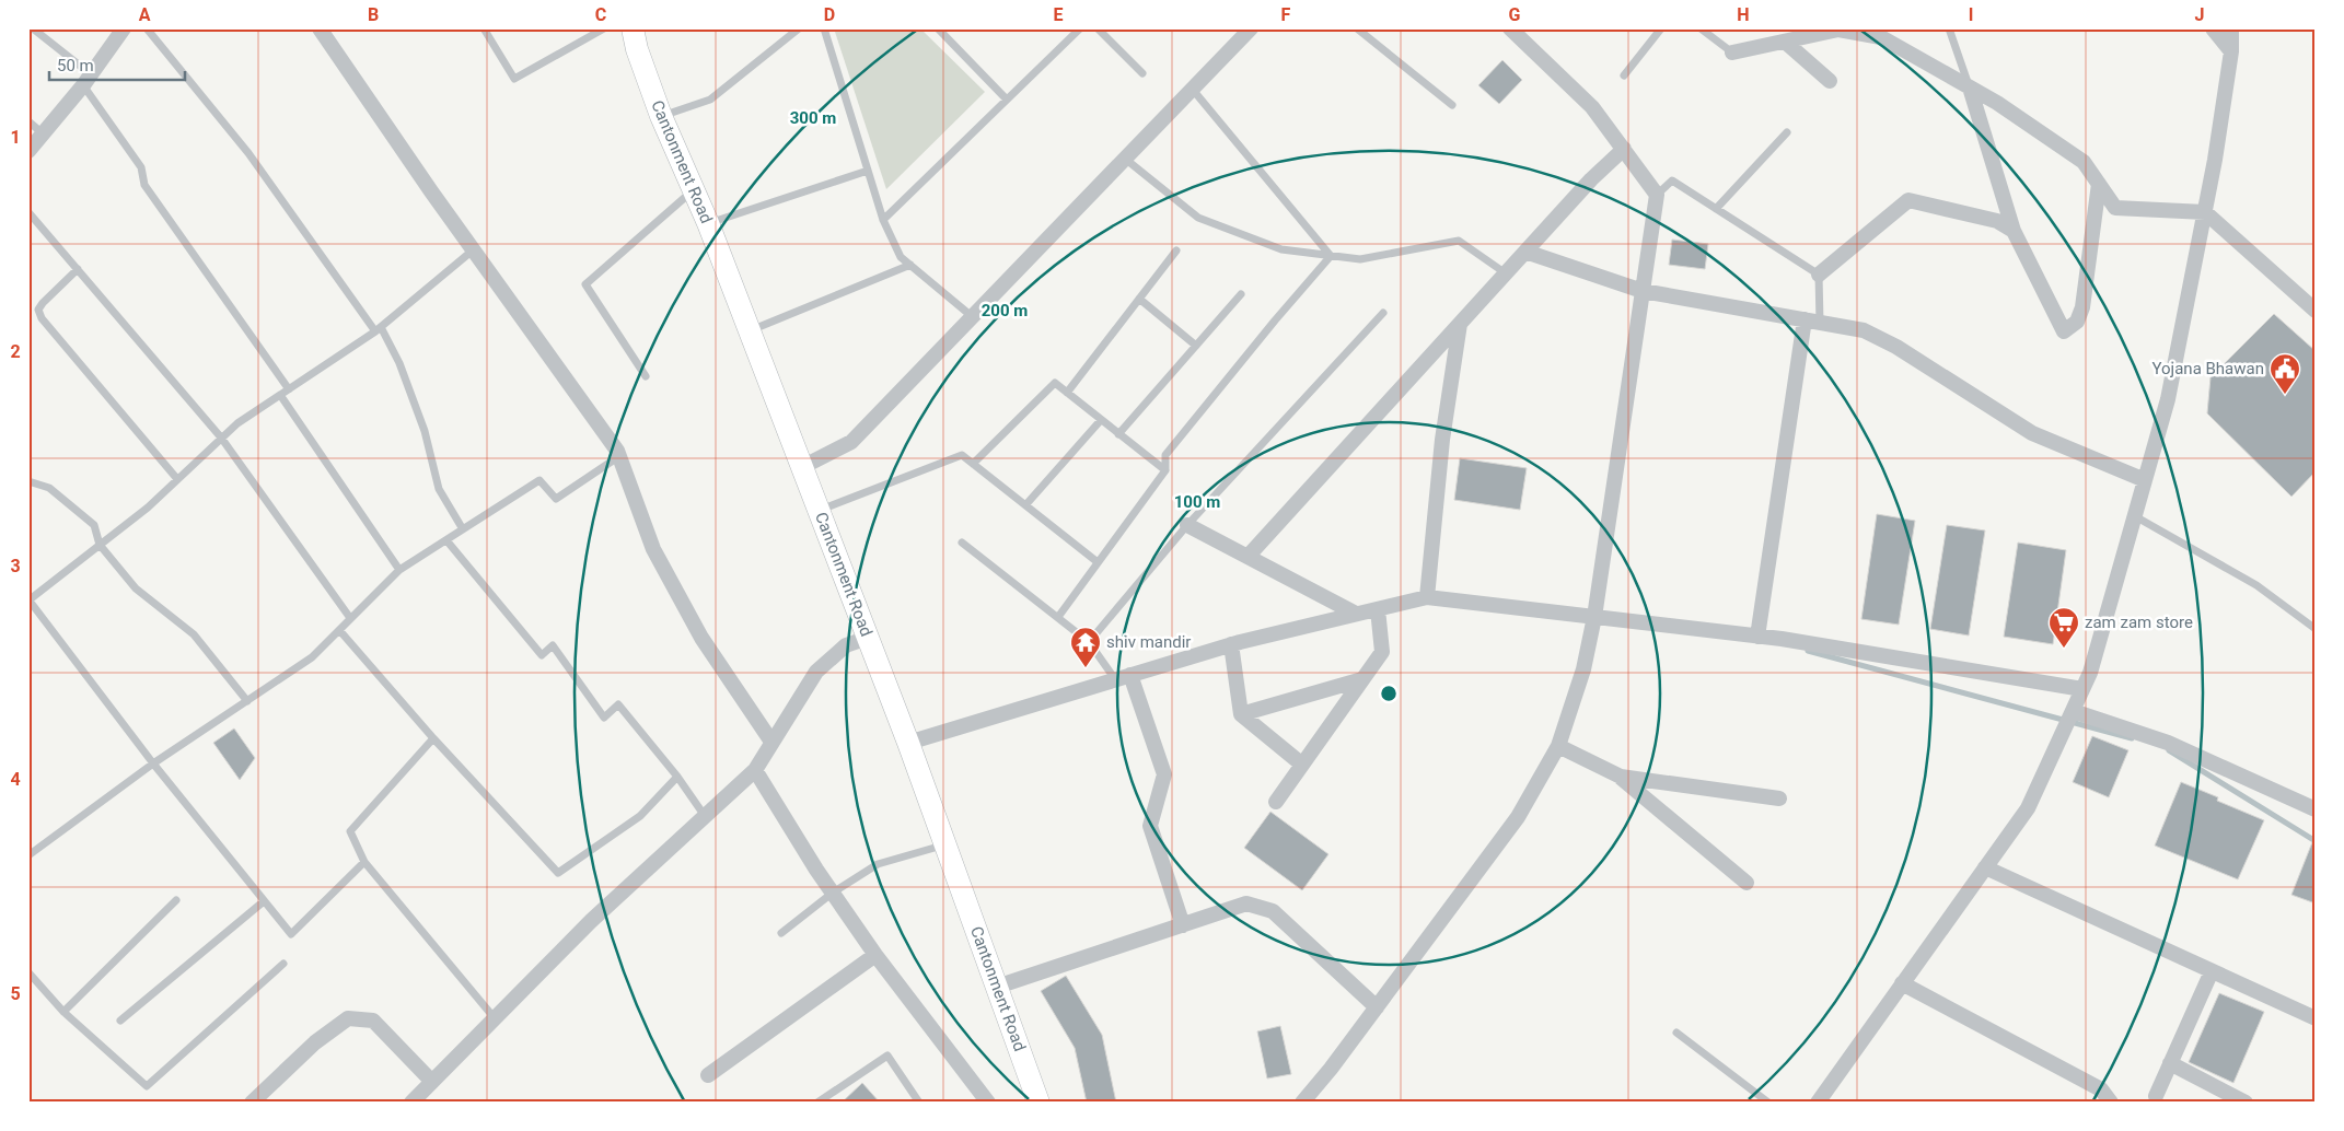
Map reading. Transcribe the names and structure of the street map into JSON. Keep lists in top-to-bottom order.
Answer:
{
  "streets": {
    "street": ["Cantonment Road"]
  },
  "places": {
    "public building": ["Yojana Bhawan"],
    "supermarket": ["zam zam store"],
    "temple": ["shiv mandir"]
  },
  "scale_bar": "50 m",
  "grid": {
    "columns": [
      "A",
      "B",
      "C",
      "D",
      "E",
      "F",
      "G",
      "H",
      "I",
      "J"
    ],
    "rows": [
      "1",
      "2",
      "3",
      "4",
      "5"
    ]
  },
  "rings": ["300 m", "200 m", "100 m"]
}
